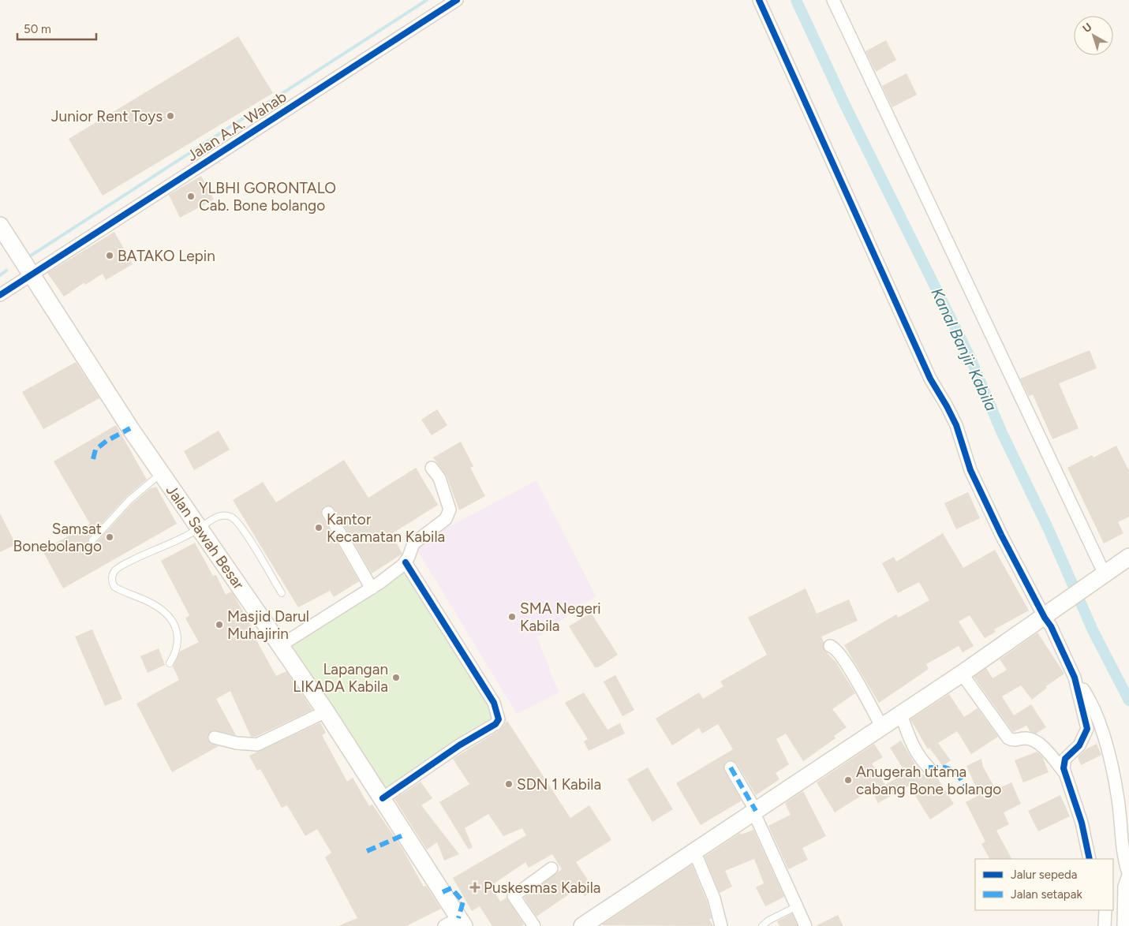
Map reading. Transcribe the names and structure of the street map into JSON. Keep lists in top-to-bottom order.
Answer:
{
  "streets": {
    "main road": ["Jalan Sawah Besar"],
    "street": ["Jalan A.A. Wahab"]
  },
  "crossings": [
    ["Jalan A.A. Wahab", "Jalan Sawah Besar"]
  ],
  "water": ["Kanal Banjir Kabila"],
  "places": {
    "other": [
      "Junior Rent Toys",
      "YLBHI GORONTALO Cab. Bone bolango",
      "BATAKO Lepin",
      "Kantor Kecamatan Kabila",
      "Samsat Bonebolango",
      "SMA Negeri Kabila",
      "Masjid Darul Muhajirin",
      "Lapangan LIKADA Kabila",
      "Anugerah utama cabang Bone bolango",
      "SDN 1 Kabila"
    ],
    "health": ["Puskesmas Kabila"]
  },
  "legend": ["Jalur sepeda", "Jalan setapak"],
  "scale_bar": "50 m",
  "north": "top left"
}
